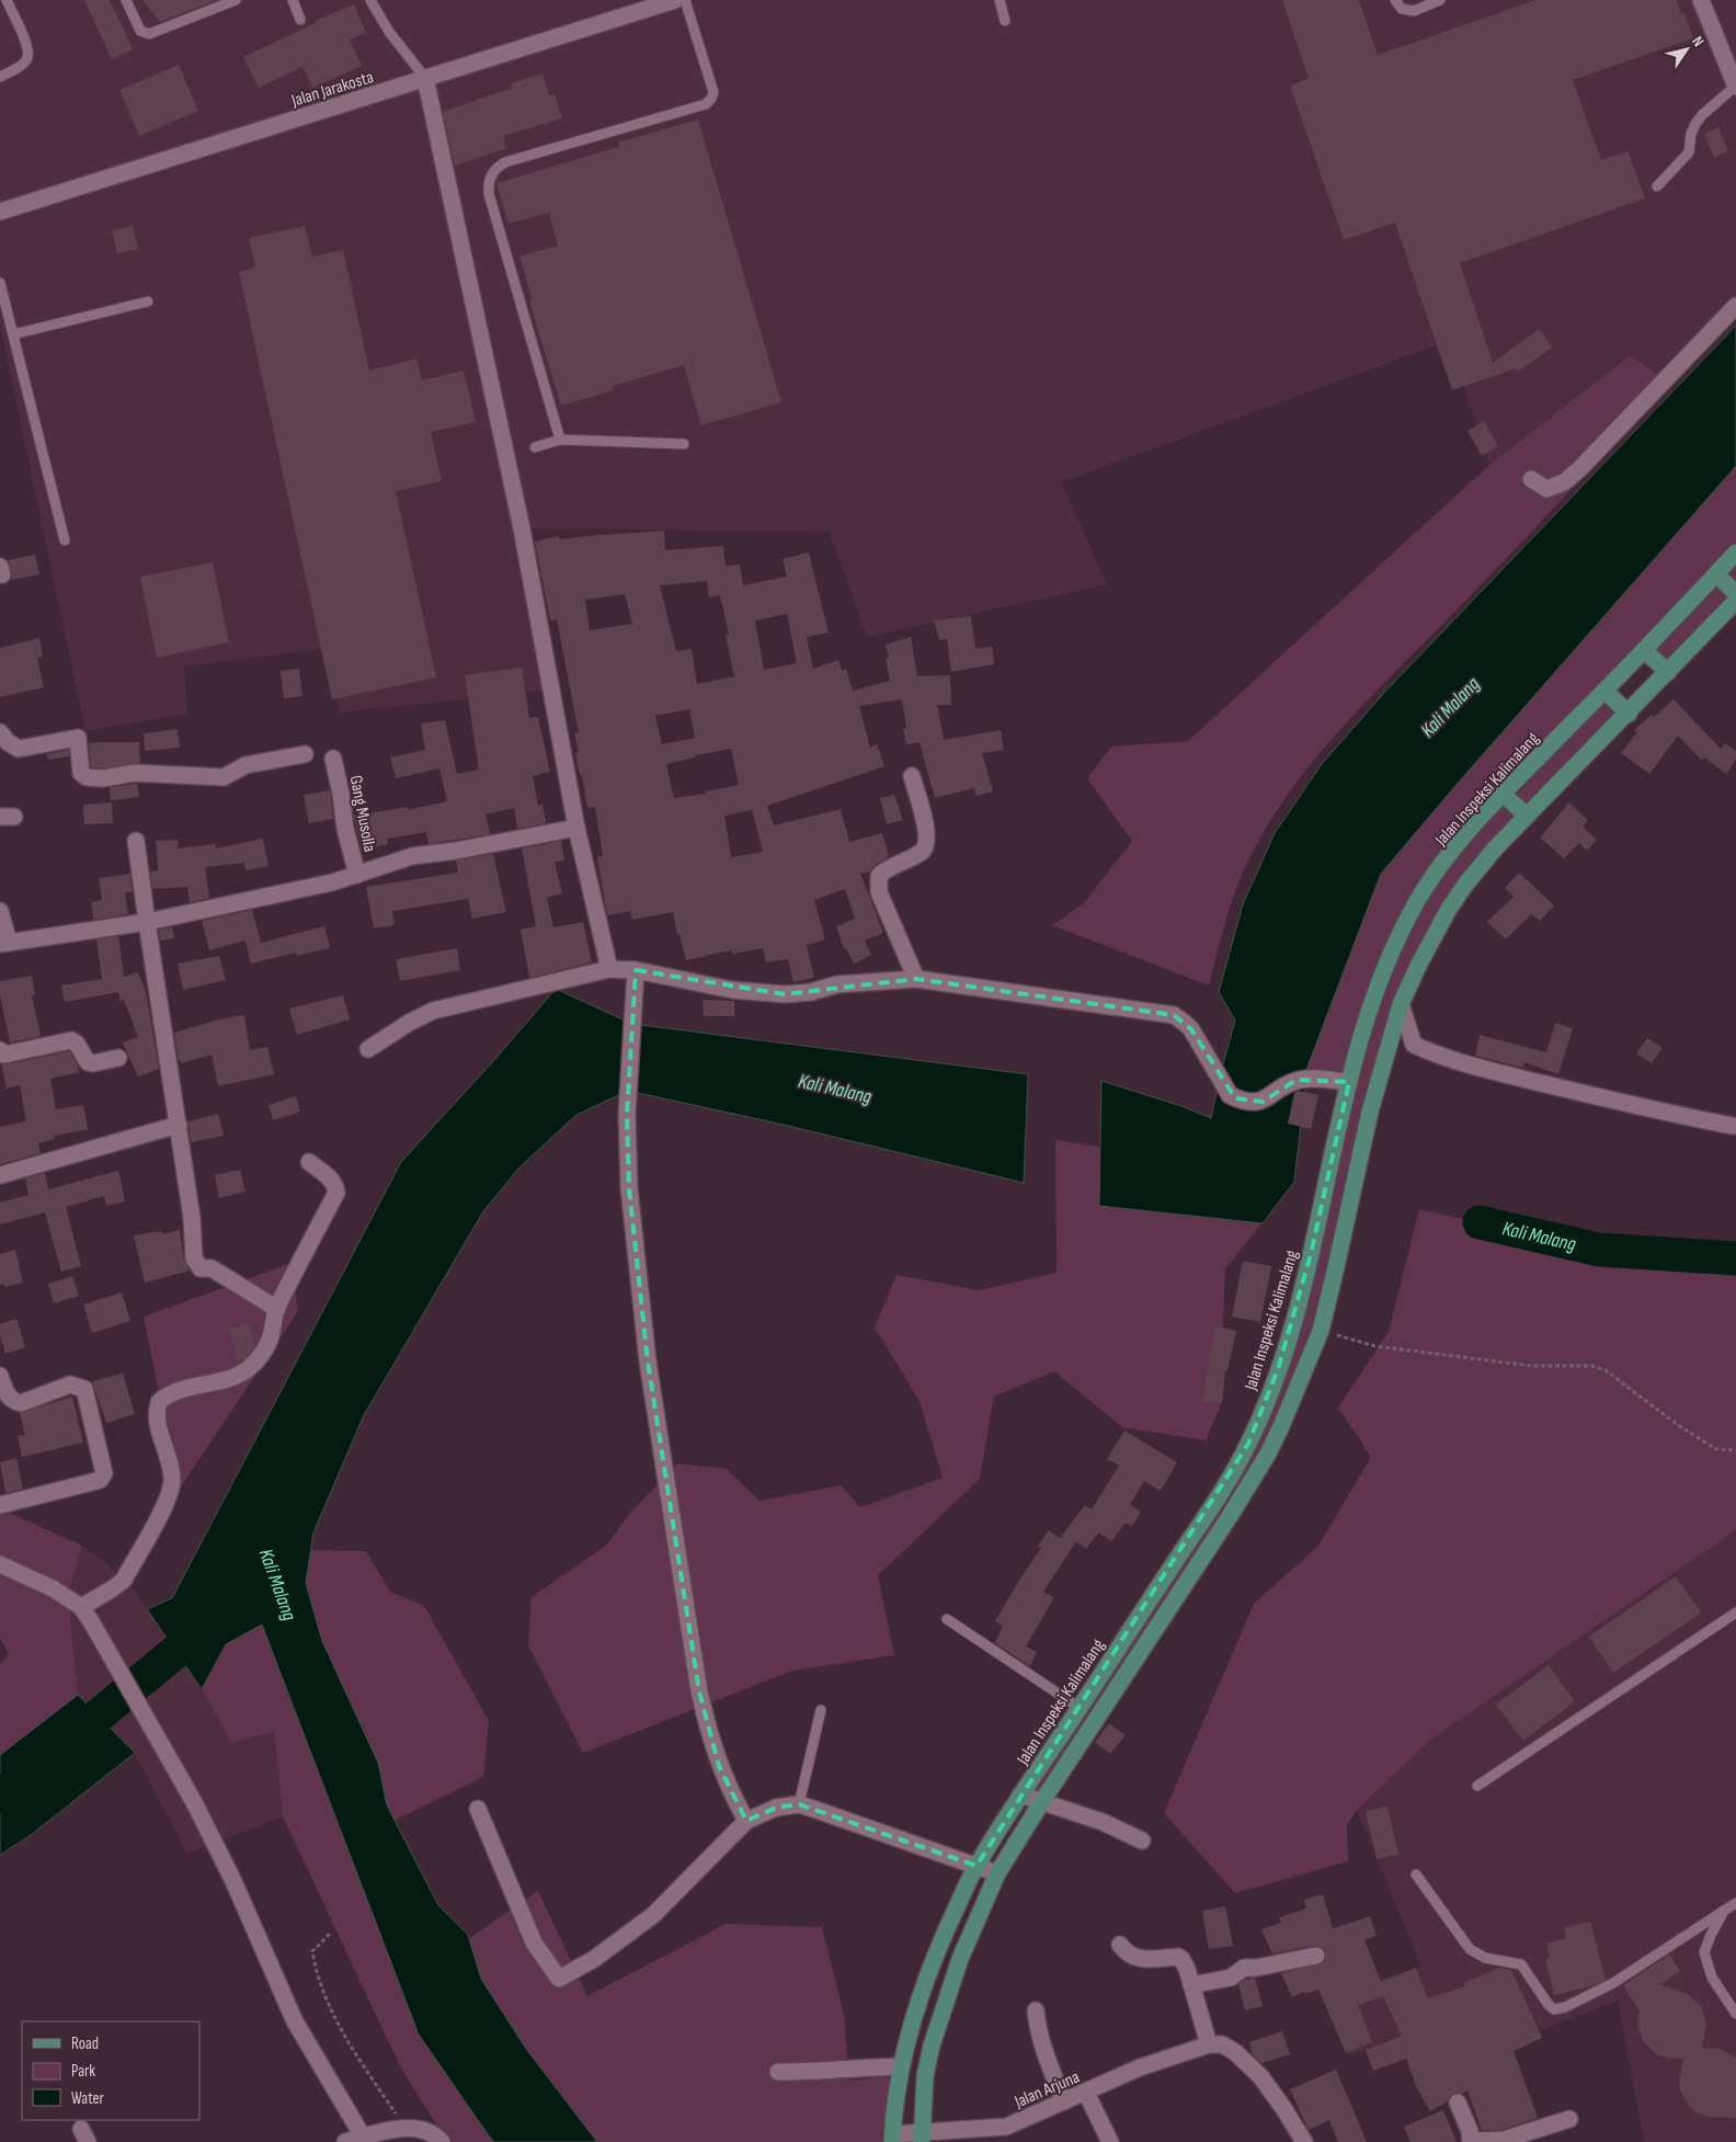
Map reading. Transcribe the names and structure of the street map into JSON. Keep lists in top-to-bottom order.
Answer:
{
  "streets": {
    "main road": ["Jalan Inspeksi Kalimalang"],
    "street": ["Jalan Jarakosta", "Gang Musolla", "Jalan Arjuna"]
  },
  "crossings": [
    ["Jalan Inspeksi Kalimalang", "Jalan Arjuna"]
  ],
  "water": ["Kali Malang"],
  "legend": ["Road", "Park", "Water"],
  "north": "top right"
}
